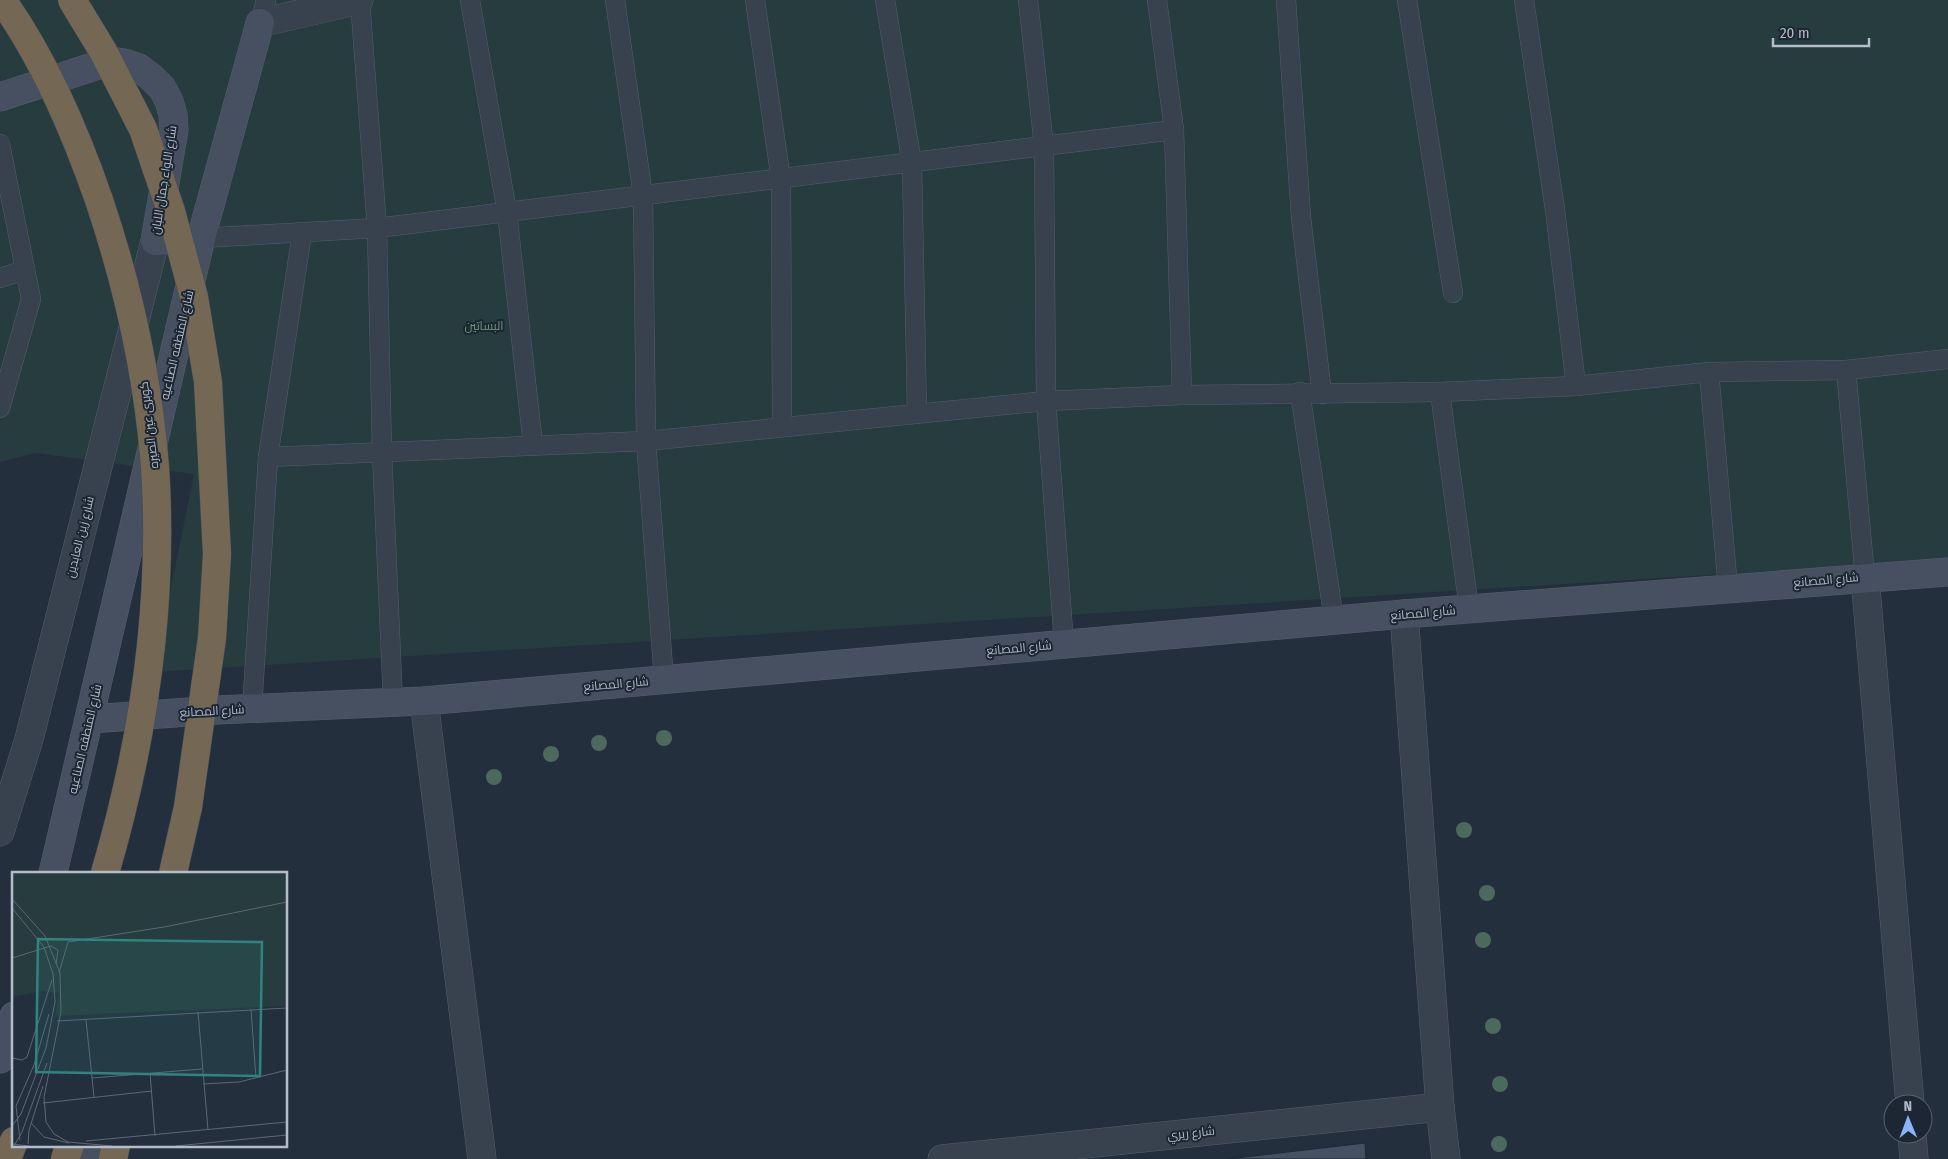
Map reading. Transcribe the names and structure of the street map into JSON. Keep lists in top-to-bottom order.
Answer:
{
  "streets": {
    "highway": ["كوبرى عين الصيره"],
    "street": [
      "شارع اللواء جمال اللبان",
      "شارع المنطقه الصناعيه",
      "شارع زين العابدين",
      "شارع المصانع",
      "شارع ريري"
    ]
  },
  "crossings": [
    ["شارع اللواء جمال اللبان", "شارع زين العابدين"],
    ["شارع المنطقه الصناعيه", "شارع المصانع"]
  ],
  "parks": ["البساتين"],
  "scale_bar": "20 m",
  "north": "top"
}
